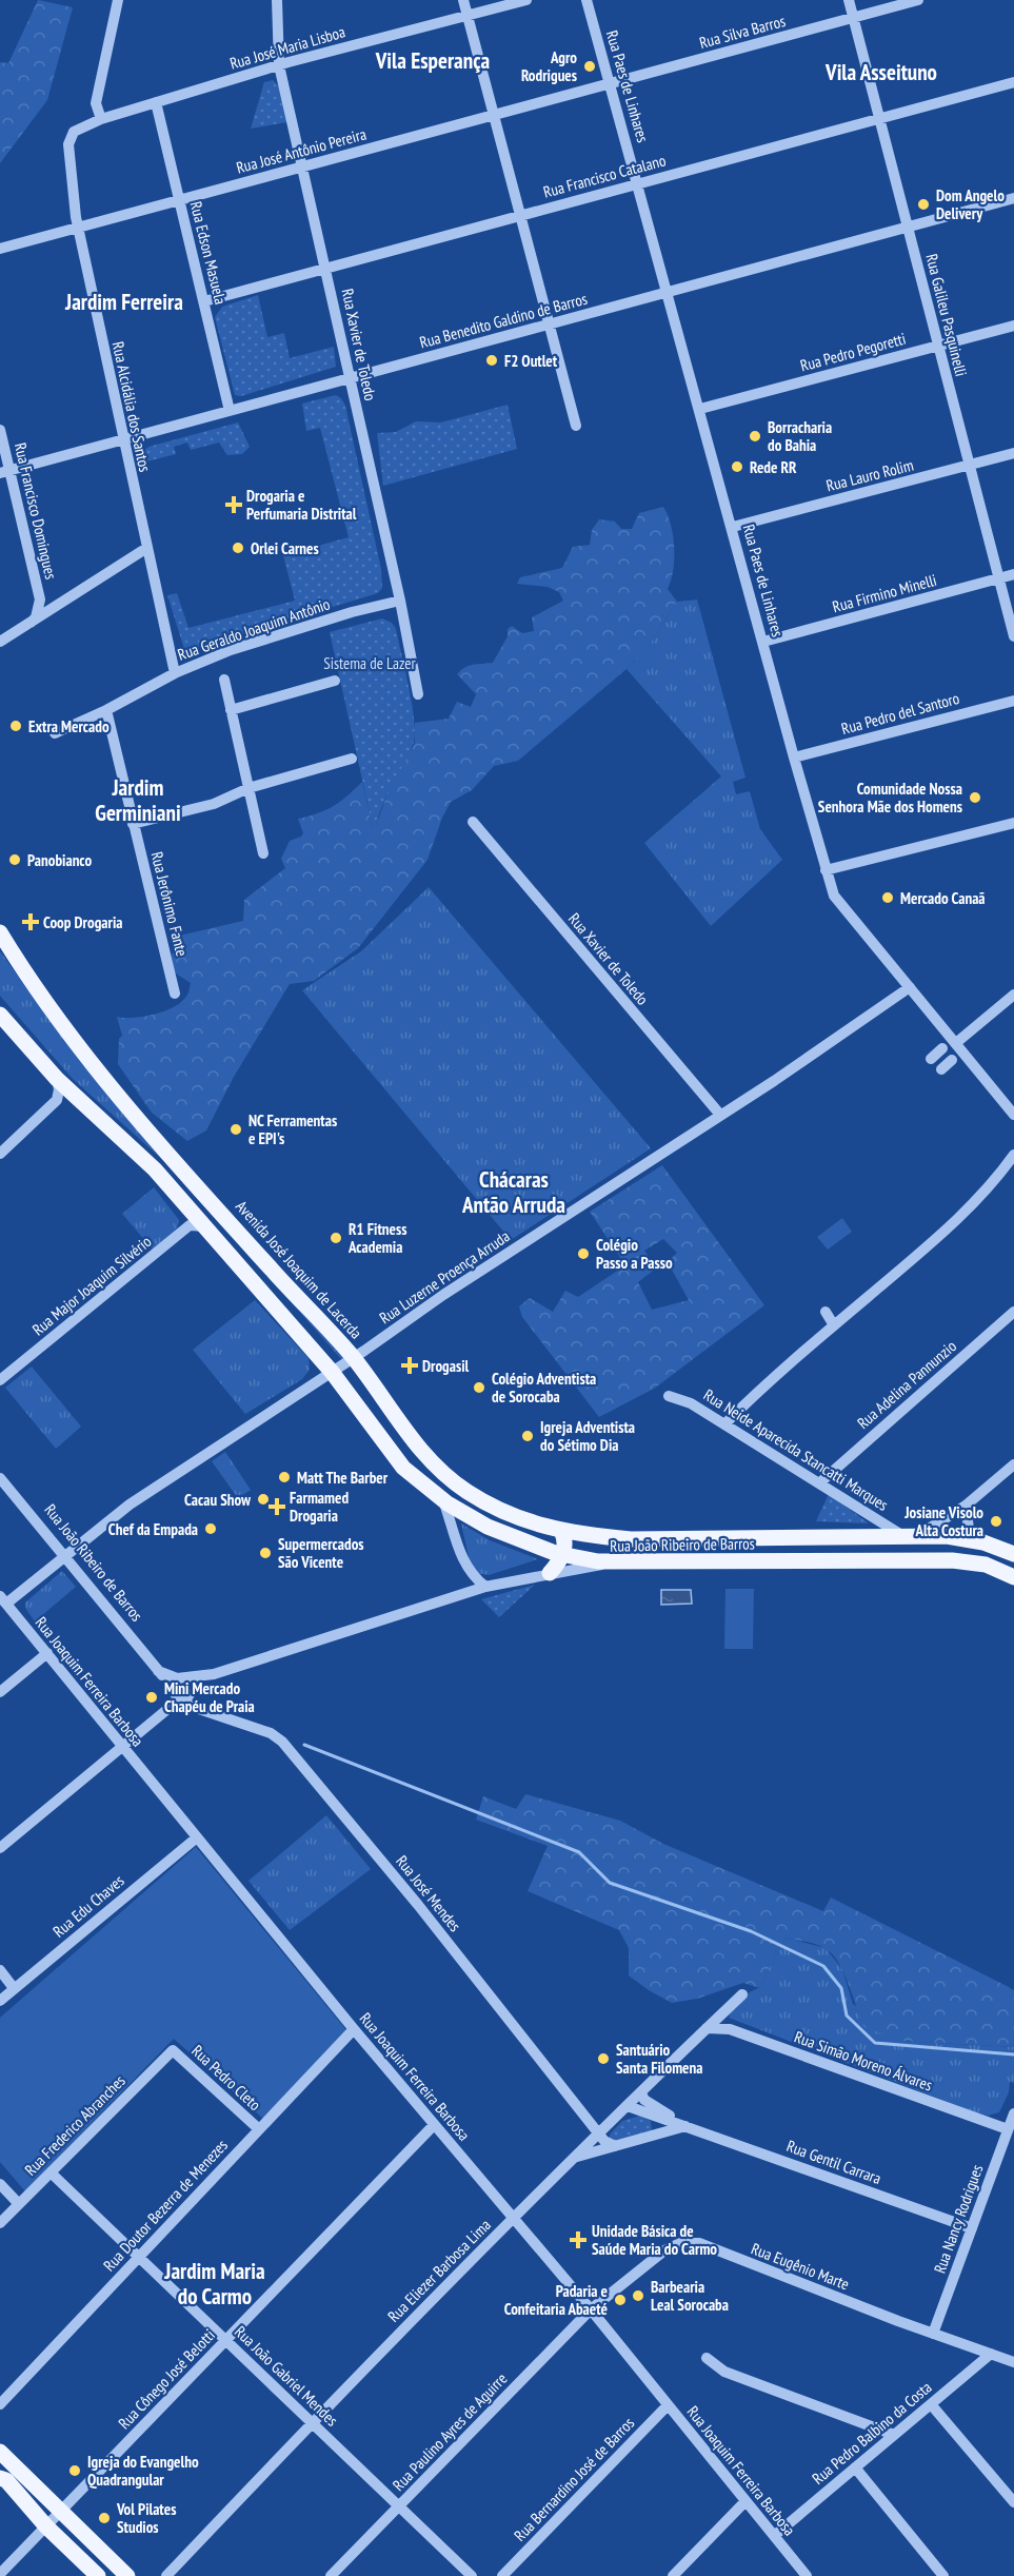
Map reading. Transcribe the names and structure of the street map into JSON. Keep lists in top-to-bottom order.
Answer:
{
  "streets": {
    "main road": ["Avenida José Joaquim de Lacerda", "Rua João Ribeiro de Barros"],
    "street": [
      "Rua Silva Barros",
      "Rua José Maria Lisboa",
      "Rua Paes de Linhares",
      "Rua José Antônio Pereira",
      "Rua Francisco Catalano",
      "Rua Edson Masuela",
      "Rua Galileu Pasquinelli",
      "Rua Benedito Galdino de Barros",
      "Rua Xavier de Toledo",
      "Rua Pedro Pegoretti",
      "Rua Alcidália dos Santos",
      "Rua Lauro Rolim",
      "Rua Francisco Domingues",
      "Rua Firmino Minelli",
      "Rua Geraldo Joaquim Antônio",
      "Rua Pedro del Santoro",
      "Rua Jerônimo Fante",
      "Rua Luzerne Proença Arruda",
      "Rua Major Joaquim Silvério",
      "Rua Adelina Pannunzio",
      "Rua Neide Aparecida Stancatti Marques",
      "Rua Joaquim Ferreira Barbosa",
      "Rua José Mendes",
      "Rua Edu Chaves",
      "Rua Simão Moreno Álvares",
      "Rua Pedro Cleto",
      "Rua Frederico Abranches",
      "Rua Gentil Carrara",
      "Rua Doutor Bezerra de Menezes",
      "Rua Nancy Rodrigues",
      "Rua Eugênio Marte",
      "Rua Eliezer Barbosa Lima",
      "Rua João Gabriel Mendes",
      "Rua Cônego José Belotti",
      "Rua Paulino Ayres de Aguirre",
      "Rua Pedro Balbino da Costa",
      "Rua Bernardino José de Barros"
    ]
  },
  "crossings": [
    ["Rua Silva Barros", "Rua Paes de Linhares"],
    ["Rua Silva Barros", "Rua José Antônio Pereira"],
    ["Rua Silva Barros", "Rua Galileu Pasquinelli"],
    ["Rua José Maria Lisboa", "Rua Edson Masuela"],
    ["Rua José Maria Lisboa", "Rua Xavier de Toledo"],
    ["Rua José Maria Lisboa", "Rua Alcidália dos Santos"],
    ["Rua Paes de Linhares", "Rua José Antônio Pereira"],
    ["Rua Paes de Linhares", "Rua Francisco Catalano"],
    ["Rua Paes de Linhares", "Rua Benedito Galdino de Barros"],
    ["Rua Paes de Linhares", "Rua Pedro Pegoretti"],
    ["Rua Paes de Linhares", "Rua Lauro Rolim"],
    ["Rua Paes de Linhares", "Rua Firmino Minelli"],
    ["Rua Paes de Linhares", "Rua Pedro del Santoro"],
    ["Rua Paes de Linhares", "Rua Luzerne Proença Arruda"],
    ["Rua José Antônio Pereira", "Rua Edson Masuela"],
    ["Rua José Antônio Pereira", "Rua Xavier de Toledo"],
    ["Rua José Antônio Pereira", "Rua Alcidália dos Santos"],
    ["Rua Francisco Catalano", "Rua Edson Masuela"],
    ["Rua Francisco Catalano", "Rua Galileu Pasquinelli"],
    ["Rua Francisco Catalano", "Rua Xavier de Toledo"],
    ["Rua Edson Masuela", "Rua Benedito Galdino de Barros"],
    ["Rua Galileu Pasquinelli", "Rua Benedito Galdino de Barros"],
    ["Rua Galileu Pasquinelli", "Rua Pedro Pegoretti"],
    ["Rua Galileu Pasquinelli", "Rua Lauro Rolim"],
    ["Rua Galileu Pasquinelli", "Rua Firmino Minelli"],
    ["Rua Benedito Galdino de Barros", "Rua Xavier de Toledo"],
    ["Rua Benedito Galdino de Barros", "Rua Alcidália dos Santos"],
    ["Rua Benedito Galdino de Barros", "Rua Francisco Domingues"],
    ["Rua Xavier de Toledo", "Rua Geraldo Joaquim Antônio"],
    ["Rua Xavier de Toledo", "Rua Luzerne Proença Arruda"],
    ["Rua Alcidália dos Santos", "Rua Geraldo Joaquim Antônio"],
    ["Rua Geraldo Joaquim Antônio", "Rua Jerônimo Fante"],
    ["Avenida José Joaquim de Lacerda", "Rua Luzerne Proença Arruda"],
    ["Avenida José Joaquim de Lacerda", "Rua João Ribeiro de Barros"],
    ["Rua Luzerne Proença Arruda", "Rua João Ribeiro de Barros"],
    ["Rua Luzerne Proença Arruda", "Rua Joaquim Ferreira Barbosa"],
    ["Rua Adelina Pannunzio", "Rua Neide Aparecida Stancatti Marques"],
    ["Rua Neide Aparecida Stancatti Marques", "Rua João Ribeiro de Barros"],
    ["Rua João Ribeiro de Barros", "Rua José Mendes"],
    ["Rua Joaquim Ferreira Barbosa", "Rua Edu Chaves"],
    ["Rua Joaquim Ferreira Barbosa", "Rua Doutor Bezerra de Menezes"],
    ["Rua Joaquim Ferreira Barbosa", "Rua Eugênio Marte"],
    ["Rua Joaquim Ferreira Barbosa", "Rua Eliezer Barbosa Lima"],
    ["Rua Joaquim Ferreira Barbosa", "Rua Cônego José Belotti"],
    ["Rua Joaquim Ferreira Barbosa", "Rua Paulino Ayres de Aguirre"],
    ["Rua Joaquim Ferreira Barbosa", "Rua Pedro Balbino da Costa"],
    ["Rua Joaquim Ferreira Barbosa", "Rua Bernardino José de Barros"],
    ["Rua José Mendes", "Rua Eliezer Barbosa Lima"],
    ["Rua Simão Moreno Álvares", "Rua Nancy Rodrigues"],
    ["Rua Simão Moreno Álvares", "Rua Eliezer Barbosa Lima"],
    ["Rua Pedro Cleto", "Rua Frederico Abranches"],
    ["Rua Pedro Cleto", "Rua Doutor Bezerra de Menezes"],
    ["Rua Frederico Abranches", "Rua João Gabriel Mendes"],
    ["Rua Gentil Carrara", "Rua Nancy Rodrigues"],
    ["Rua Gentil Carrara", "Rua Eliezer Barbosa Lima"],
    ["Rua Doutor Bezerra de Menezes", "Rua João Gabriel Mendes"],
    ["Rua Nancy Rodrigues", "Rua Eugênio Marte"],
    ["Rua Eugênio Marte", "Rua Paulino Ayres de Aguirre"],
    ["Rua Eugênio Marte", "Rua Pedro Balbino da Costa"],
    ["Rua Eliezer Barbosa Lima", "Rua João Gabriel Mendes"],
    ["Rua João Gabriel Mendes", "Rua Cônego José Belotti"],
    ["Rua João Gabriel Mendes", "Rua Paulino Ayres de Aguirre"]
  ],
  "districts": [
    "Vila Esperança",
    "Vila Asseituno",
    "Jardim Ferreira",
    "Jardim Germiniani",
    "Chácaras Antão Arruda",
    "Jardim Maria do Carmo"
  ],
  "parks": ["Sistema de Lazer"],
  "places": {
    "other": [
      "Agro Rodrigues",
      "Dom Angelo Delivery",
      "F2 Outlet",
      "Borracharia do Bahia",
      "Rede RR",
      "Orlei Carnes",
      "Extra Mercado",
      "Comunidade Nossa Senhora Mãe dos Homens",
      "Panobianco",
      "Mercado Canaã",
      "NC Ferramentas e EPI's",
      "R1 Fitness Academia",
      "Colégio Passo a Passo",
      "Colégio Adventista de Sorocaba",
      "Igreja Adventista do Sétimo Dia",
      "Matt The Barber",
      "Cacau Show",
      "Josiane Visolo Alta Costura",
      "Chef da Empada",
      "Supermercados São Vicente",
      "Mini Mercado Chapéu de Praia",
      "Santuário Santa Filomena",
      "Barbearia Leal Sorocaba",
      "Padaria e Confeitaria Abaeté",
      "Igreja do Evangelho Quadrangular",
      "Vol Pilates Studios"
    ],
    "health": [
      "Drogaria e Perfumaria Distrital",
      "Coop Drogaria",
      "Drogasil",
      "Farmamed Drogaria",
      "Unidade Básica de Saúde Maria do Carmo"
    ]
  }
}
